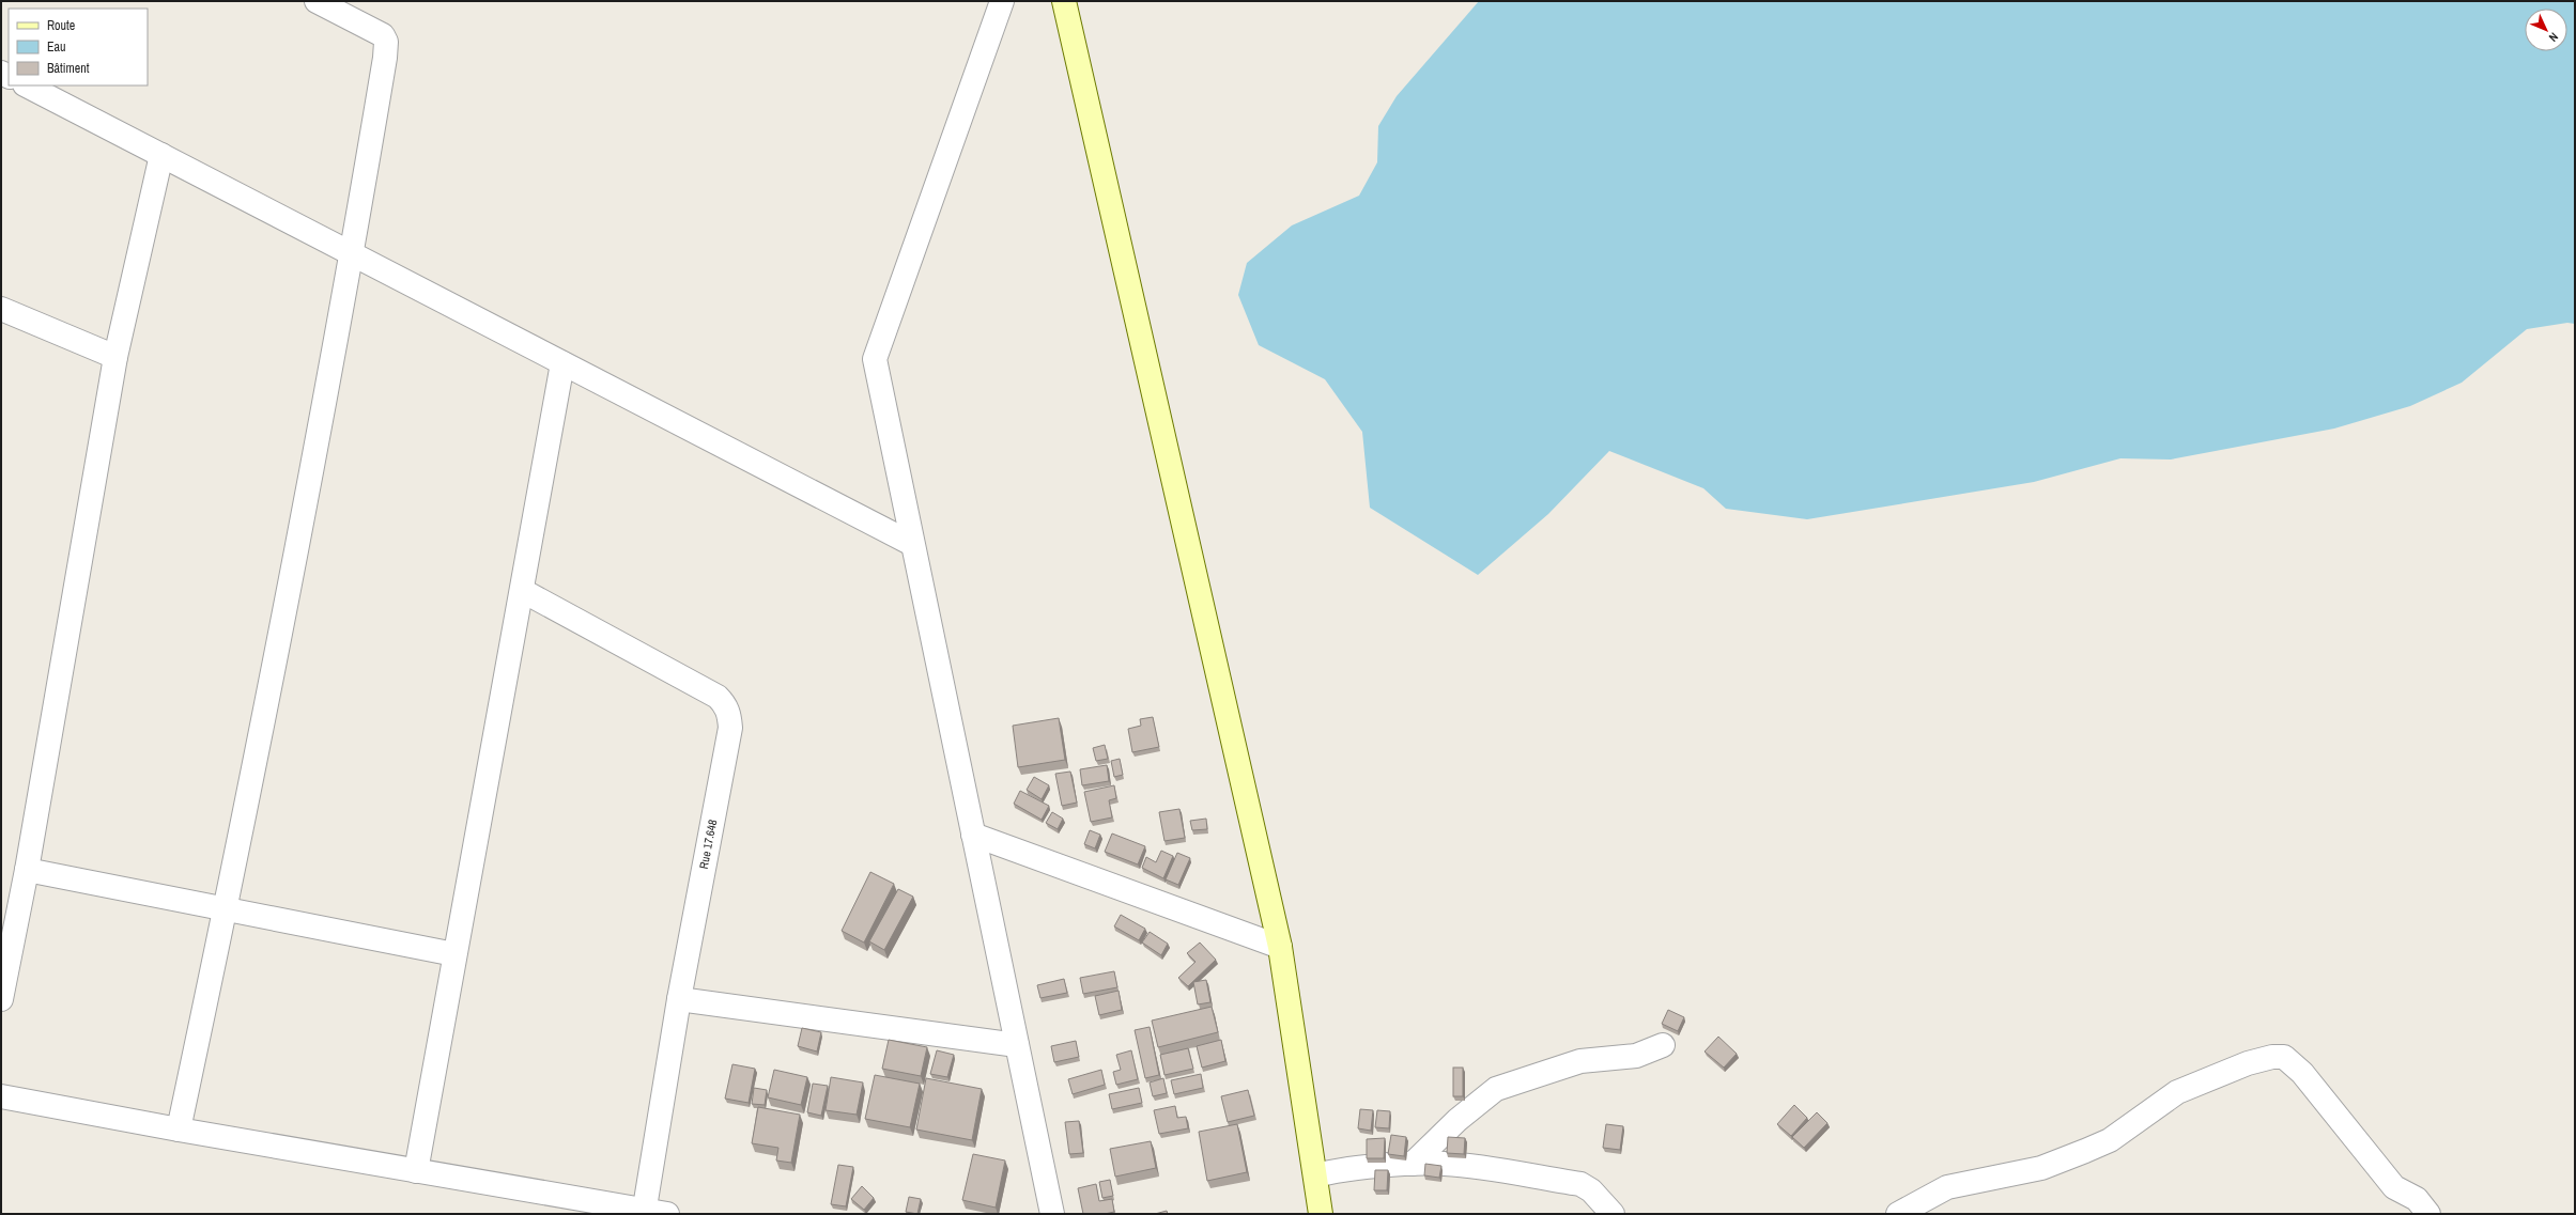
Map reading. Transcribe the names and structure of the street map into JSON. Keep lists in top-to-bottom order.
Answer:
{
  "streets": {
    "street": ["Rue 17.648"]
  },
  "legend": ["Route", "Eau", "Bâtiment"],
  "north": "bottom right"
}
